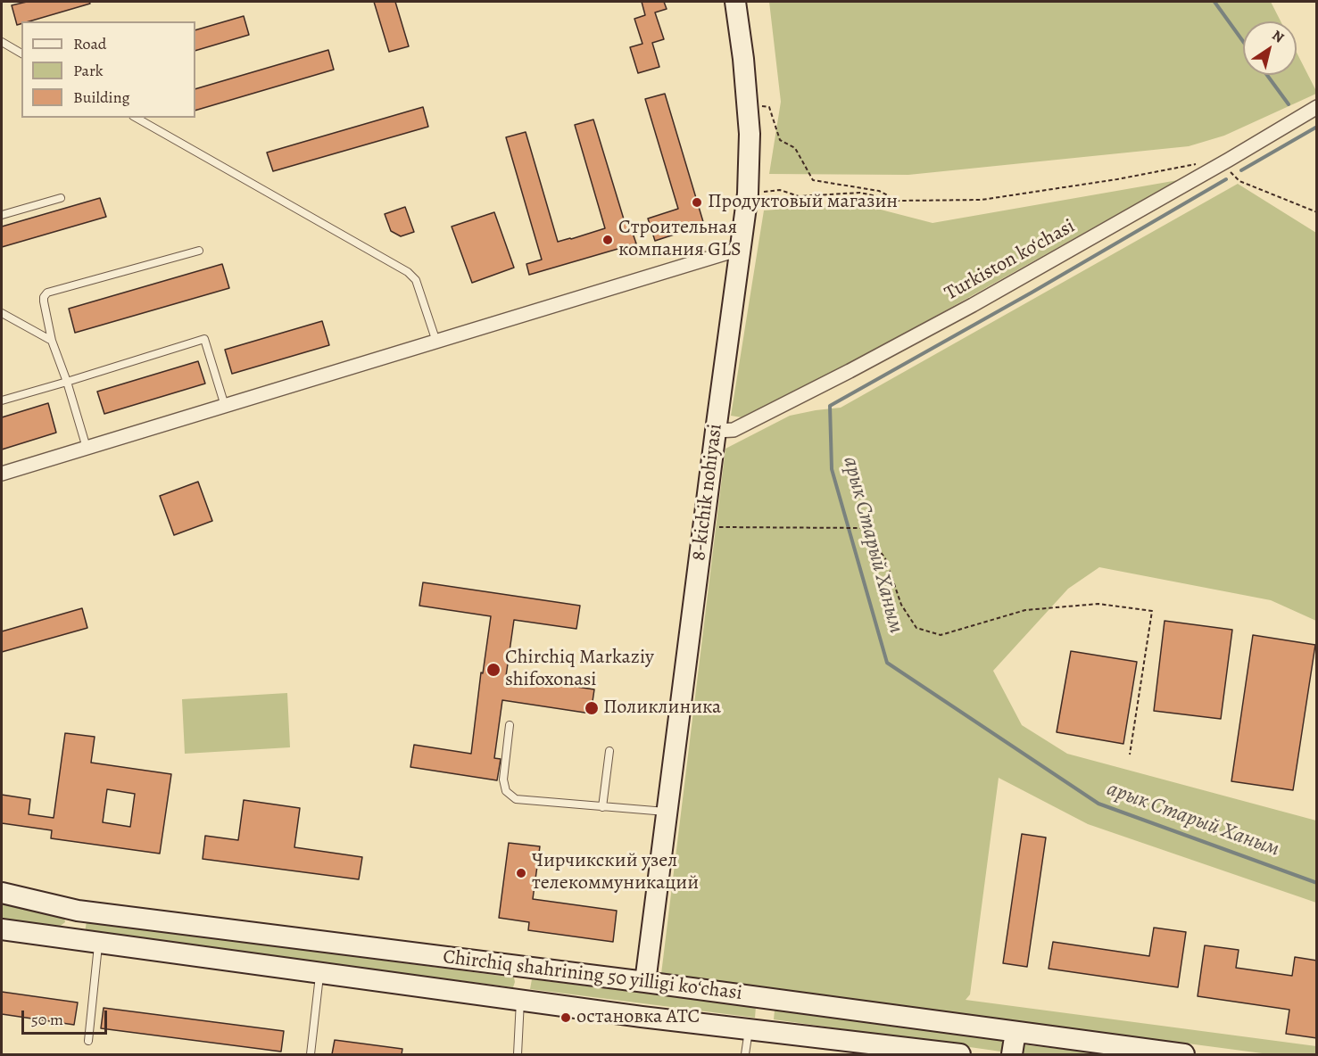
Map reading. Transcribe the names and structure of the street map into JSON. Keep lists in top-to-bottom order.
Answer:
{
  "streets": {
    "main road": ["8-kichik nohiyasi", "Chirchiq shahrining 50 yilligi koʻchasi"],
    "street": ["Turkiston ko‘chasi"]
  },
  "crossings": [
    ["Turkiston ko‘chasi", "8-kichik nohiyasi"],
    ["8-kichik nohiyasi", "Chirchiq shahrining 50 yilligi koʻchasi"]
  ],
  "water": ["арык Старый Ханым"],
  "places": [
    "Продуктовый магазин",
    "Строительная компания GLS",
    "Chirchiq Markaziy shifoxonasi",
    "Поликлиника",
    "Чирчикский узел телекоммуникаций",
    "остановка АТС"
  ],
  "legend": ["Road", "Park", "Building"],
  "scale_bar": "50 m",
  "north": "top right"
}
